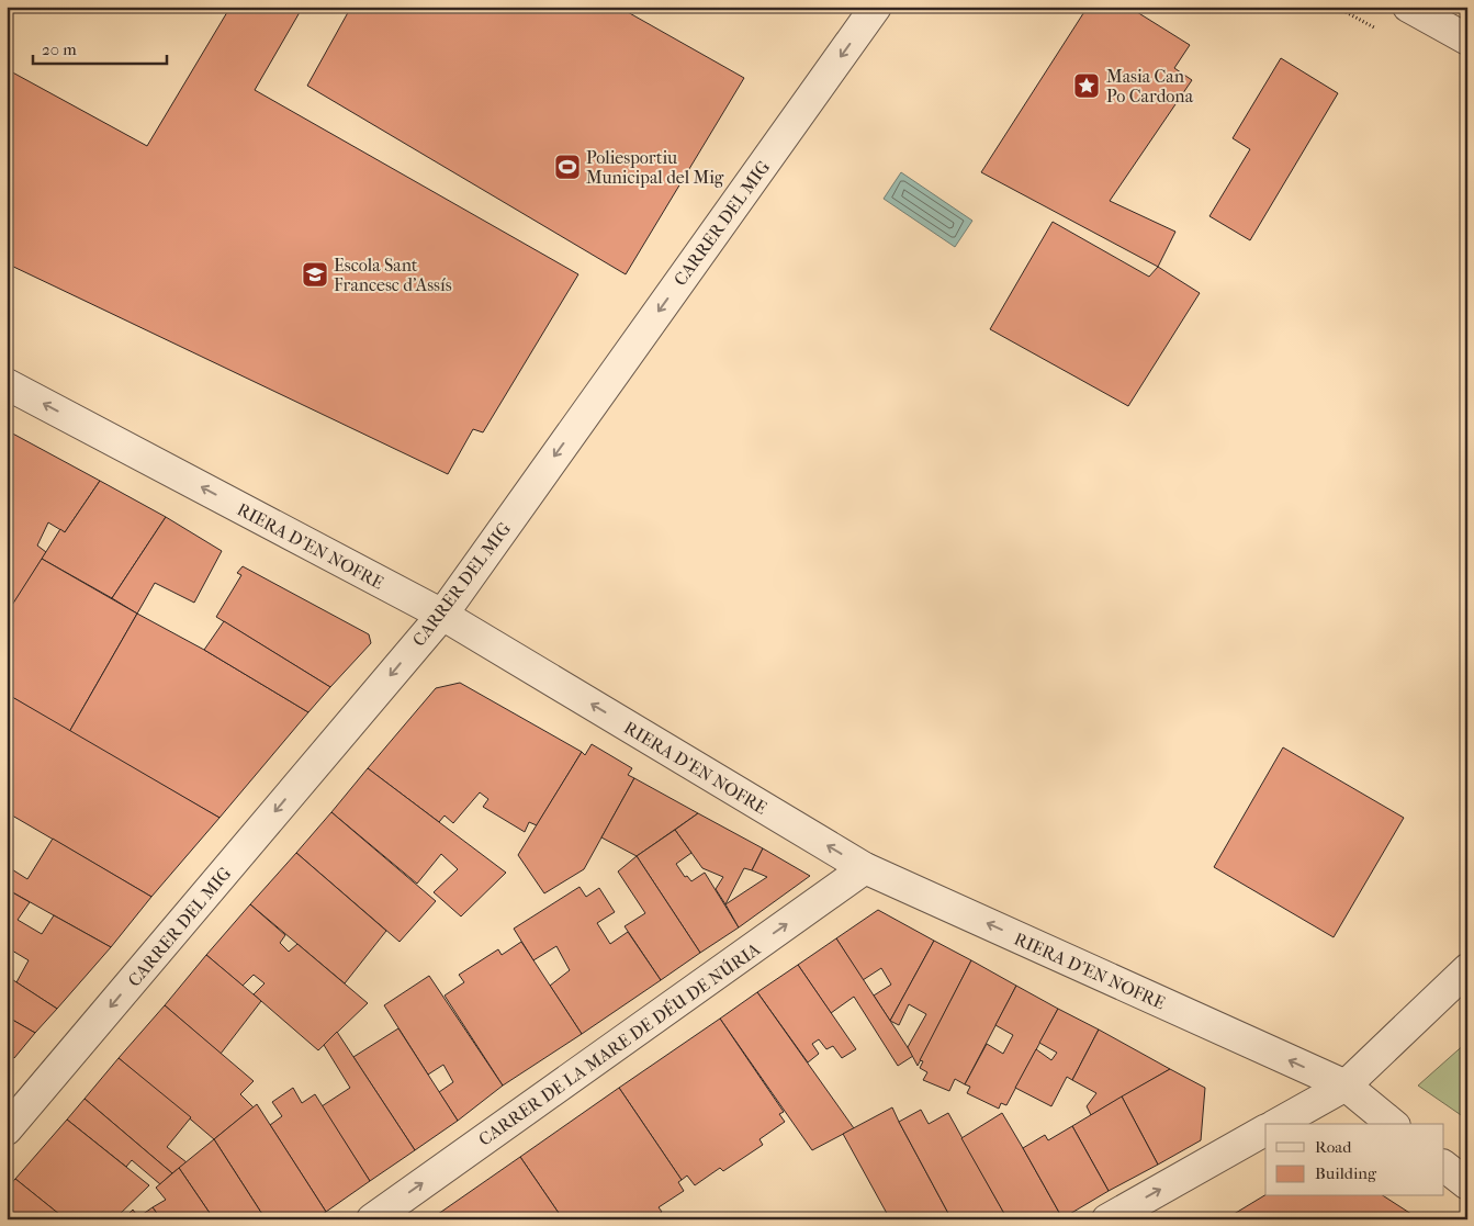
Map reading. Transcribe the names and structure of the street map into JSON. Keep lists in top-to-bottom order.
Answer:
{
  "streets": {
    "street": ["CARRER DEL MIG", "RIERA D'EN NOFRE", "CARRER DE LA MARE DE DÉU DE NÚRIA"]
  },
  "crossings": [
    ["CARRER DEL MIG", "RIERA D'EN NOFRE"],
    ["RIERA D'EN NOFRE", "CARRER DE LA MARE DE DÉU DE NÚRIA"]
  ],
  "one_way": ["CARRER DEL MIG", "RIERA D'EN NOFRE", "CARRER DE LA MARE DE DÉU DE NÚRIA"],
  "places": {
    "place": ["Masia Can Po Cardona"],
    "sports": ["Poliesportiu Municipal del Mig"],
    "school or university": ["Escola Sant Francesc d'Assís"]
  },
  "legend": ["Road", "Building"],
  "scale_bar": "20 m"
}
